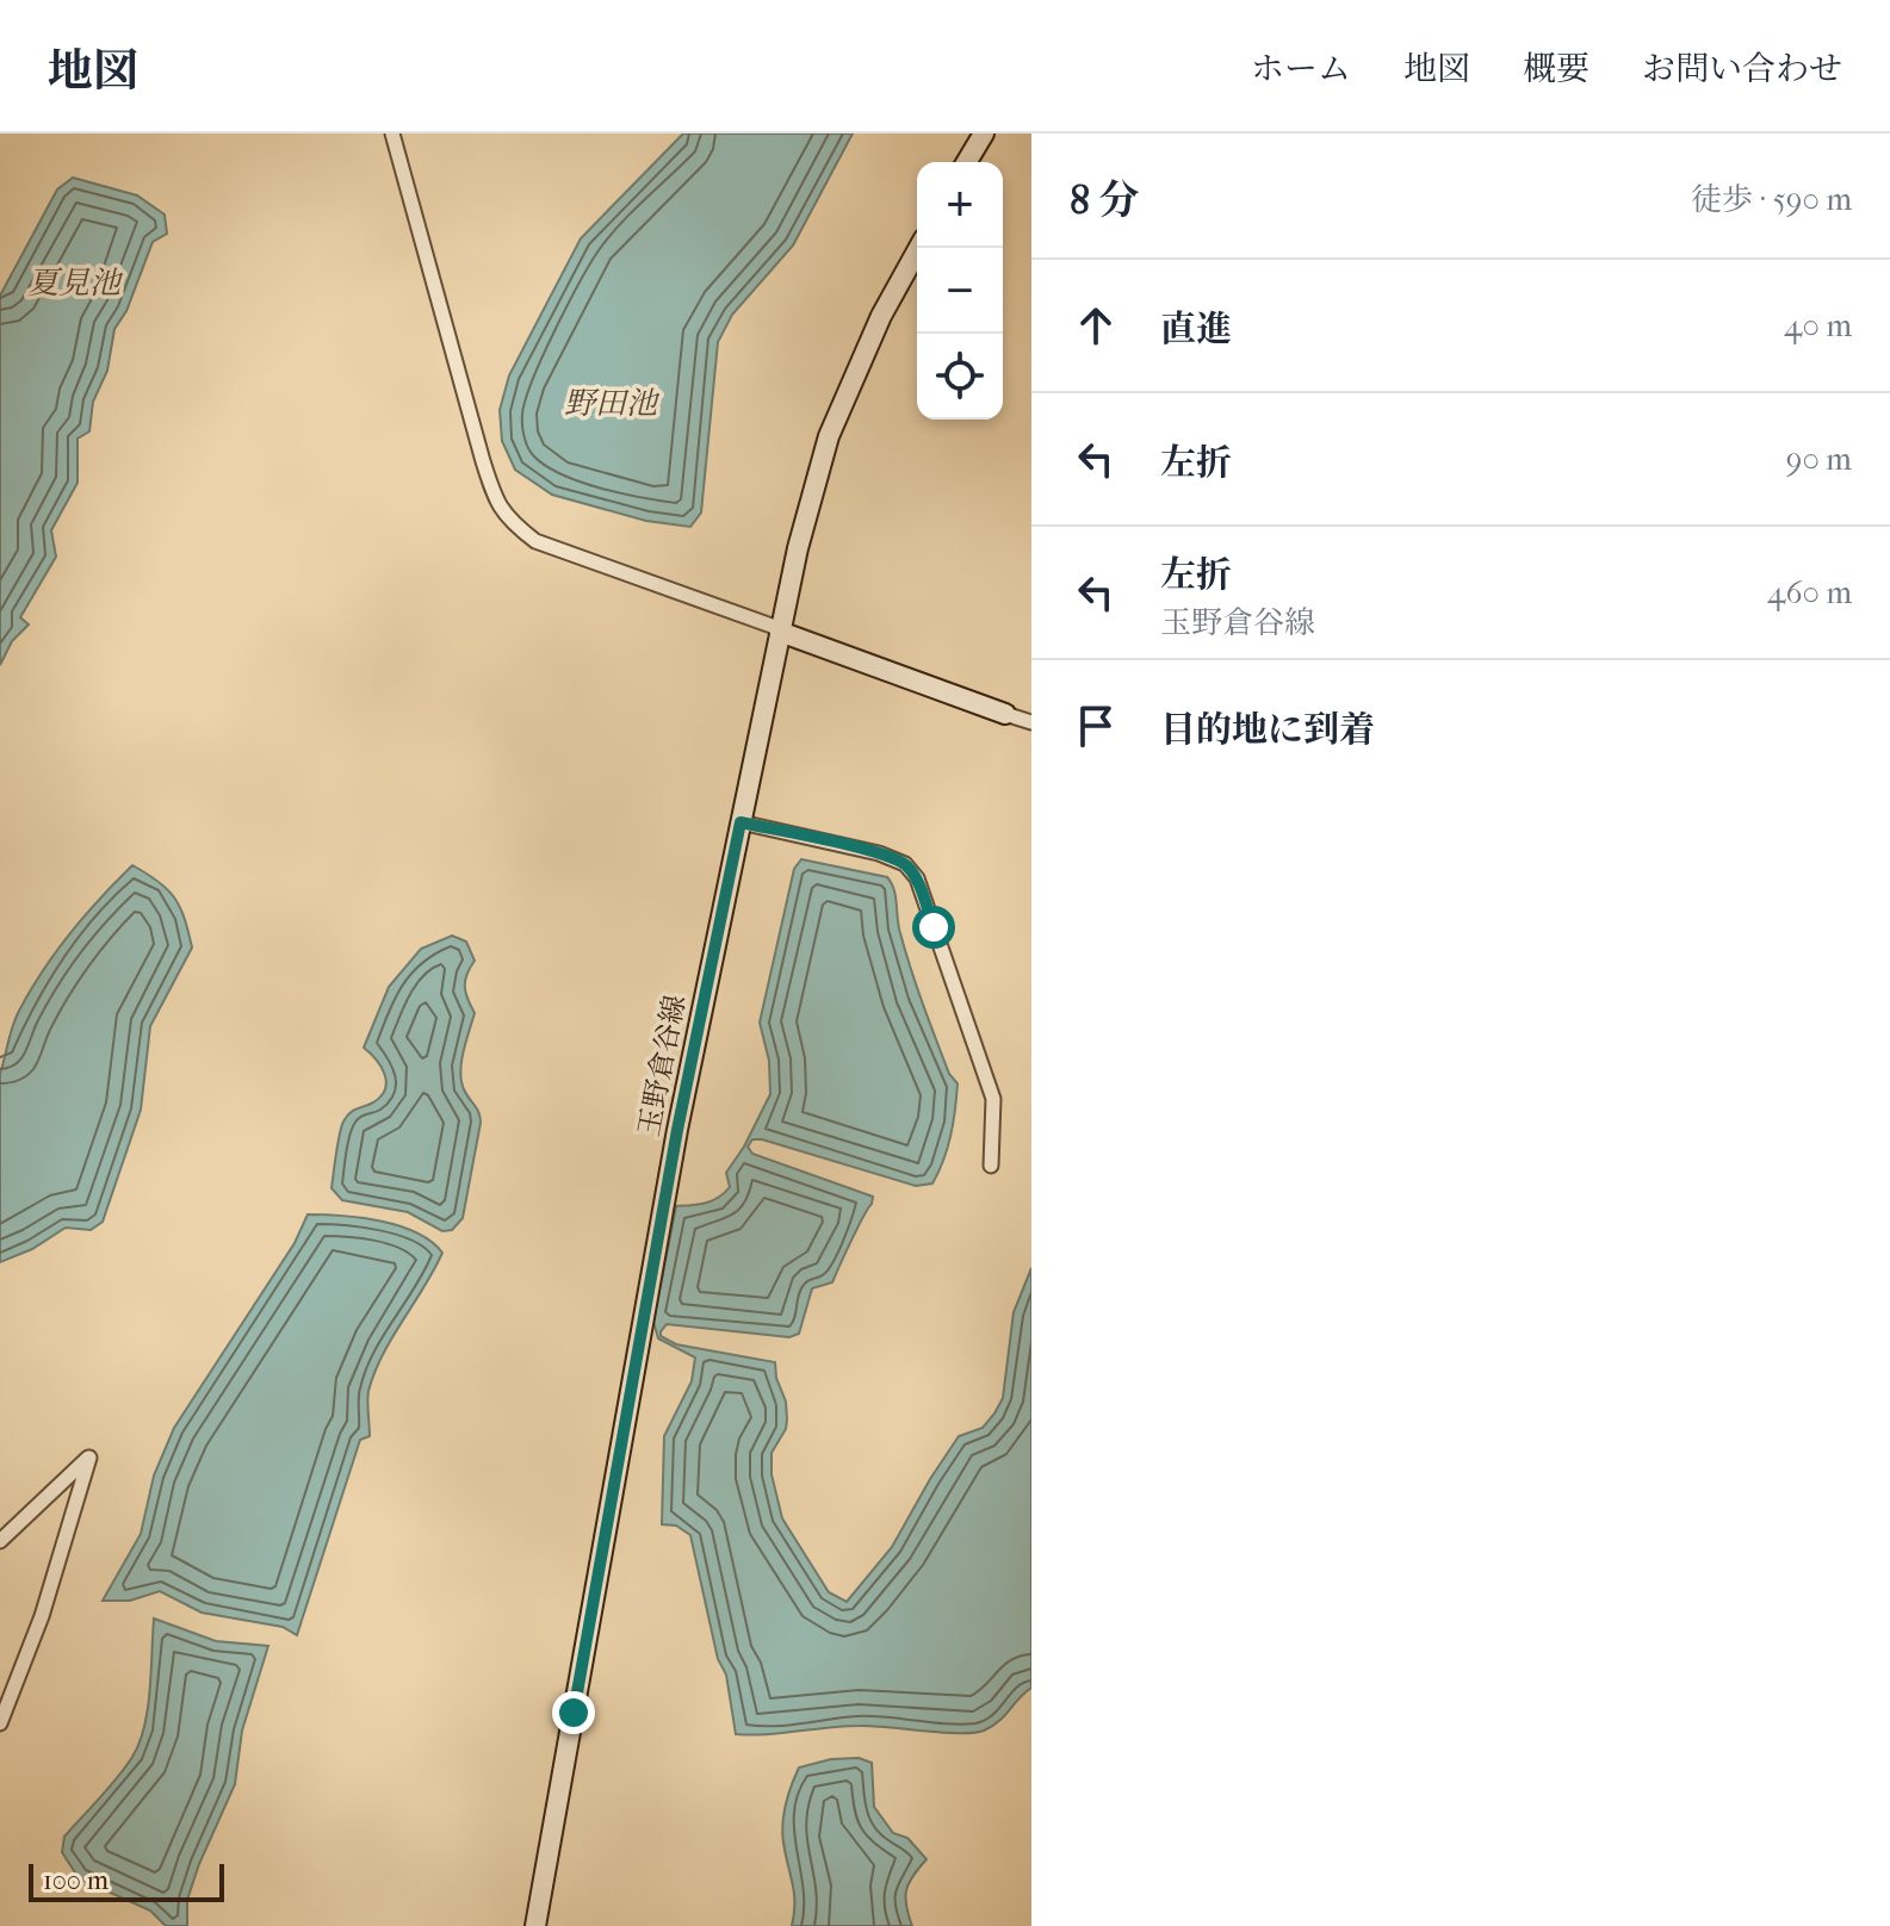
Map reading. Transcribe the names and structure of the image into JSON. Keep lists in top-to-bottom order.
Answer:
{
  "streets": {
    "main road": ["玉野倉谷線"]
  },
  "water": ["夏見池", "野田池"],
  "scale_bar": "100 m",
  "page": {
    "header": "地図",
    "nav": [
      "ホーム",
      "地図",
      "概要",
      "お問い合わせ"
    ],
    "heading": ["8 分", "徒歩 · 590 m"],
    "map_buttons": ["+", "−"],
    "list": [
      ["直進", "40 m"],
      ["左折", "90 m"],
      ["左折", "玉野倉谷線", "460 m"],
      "目的地に到着"
    ],
    "scale": "100 m"
  }
}
